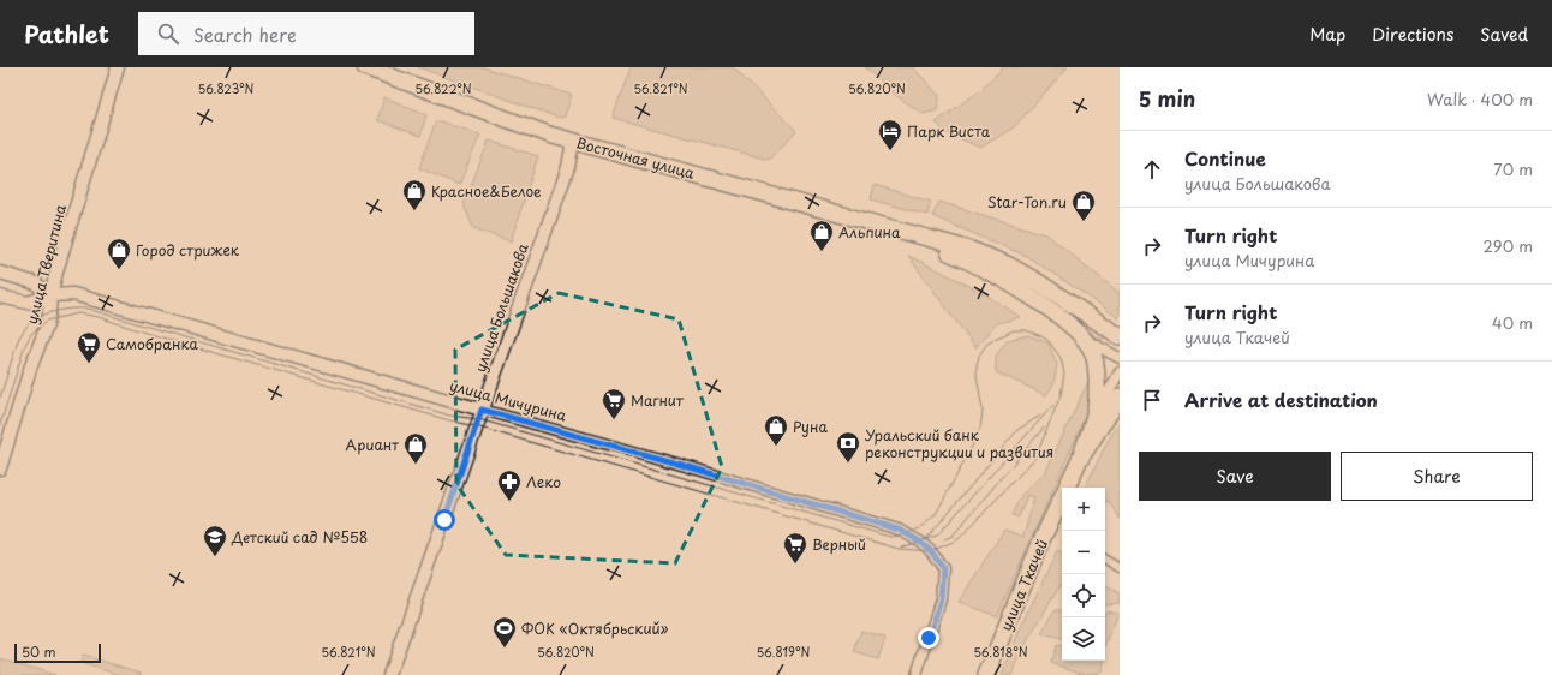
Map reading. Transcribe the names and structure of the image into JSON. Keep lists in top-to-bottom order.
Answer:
{
  "streets": {
    "main road": ["Восточная улица", "улица Ткачей"],
    "street": ["улица Тверитина", "улица Большакова", "улица Мичурина"]
  },
  "crossings": [
    ["Восточная улица", "улица Большакова"],
    ["Восточная улица", "улица Ткачей"],
    ["улица Тверитина", "улица Мичурина"],
    ["улица Большакова", "улица Мичурина"]
  ],
  "places": {
    "hotel": ["Парк Виста"],
    "shop": [
      "Красное&Белое",
      "Star-Ton.ru",
      "Альпина",
      "Город стрижек",
      "Руна",
      "Ариант"
    ],
    "supermarket": ["Самобранка", "Магнит", "Верный"],
    "bank": ["Уральский банк реконструкции и развития"],
    "pharmacy": ["Леко"],
    "school or university": ["Детский сад №558"],
    "sports": ["ФОК «Октябрьский»"]
  },
  "scale_bar": "50 m",
  "page": {
    "header": "Pathlet",
    "search": "Search here",
    "nav": ["Map", "Directions", "Saved"],
    "heading": ["5 min", "Walk · 400 m"],
    "list": [
      ["Continue", "улица Большакова", "70 m"],
      ["Turn right", "улица Мичурина", "290 m"],
      ["Turn right", "улица Ткачей", "40 m"],
      "Arrive at destination"
    ],
    "buttons": ["Save", "Share"],
    "map_buttons": ["+", "−"],
    "scale": "50 m"
  },
  "coordinates": [
    "56.823°N",
    "56.822°N",
    "56.821°N",
    "56.820°N",
    "56.819°N",
    "56.818°N"
  ]
}
